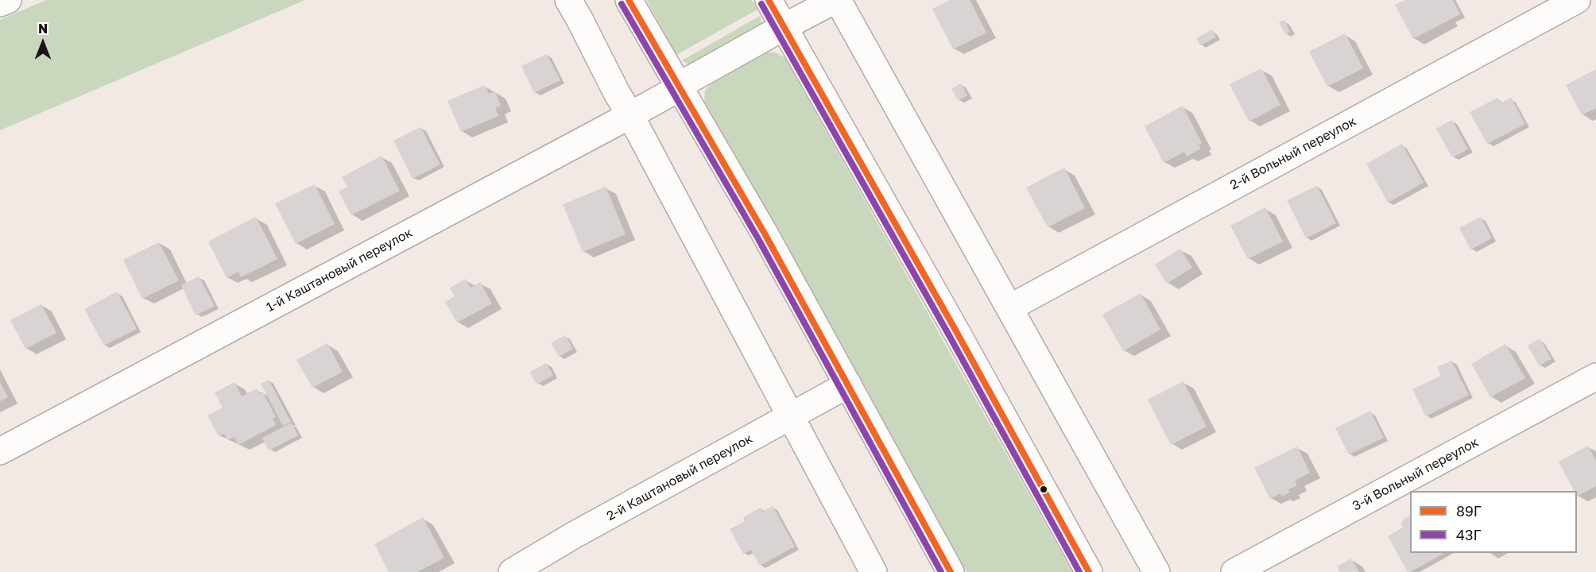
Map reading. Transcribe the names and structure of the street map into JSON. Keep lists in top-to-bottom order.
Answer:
{
  "streets": {
    "street": [
      "2-й Вольный переулок",
      "1-й Каштановый переулок",
      "3-й Вольный переулок",
      "2-й Каштановый переулок"
    ]
  },
  "lines": ["transit line 89Г", "transit line 43Г"],
  "legend": ["89Г", "43Г"],
  "north": "top"
}
